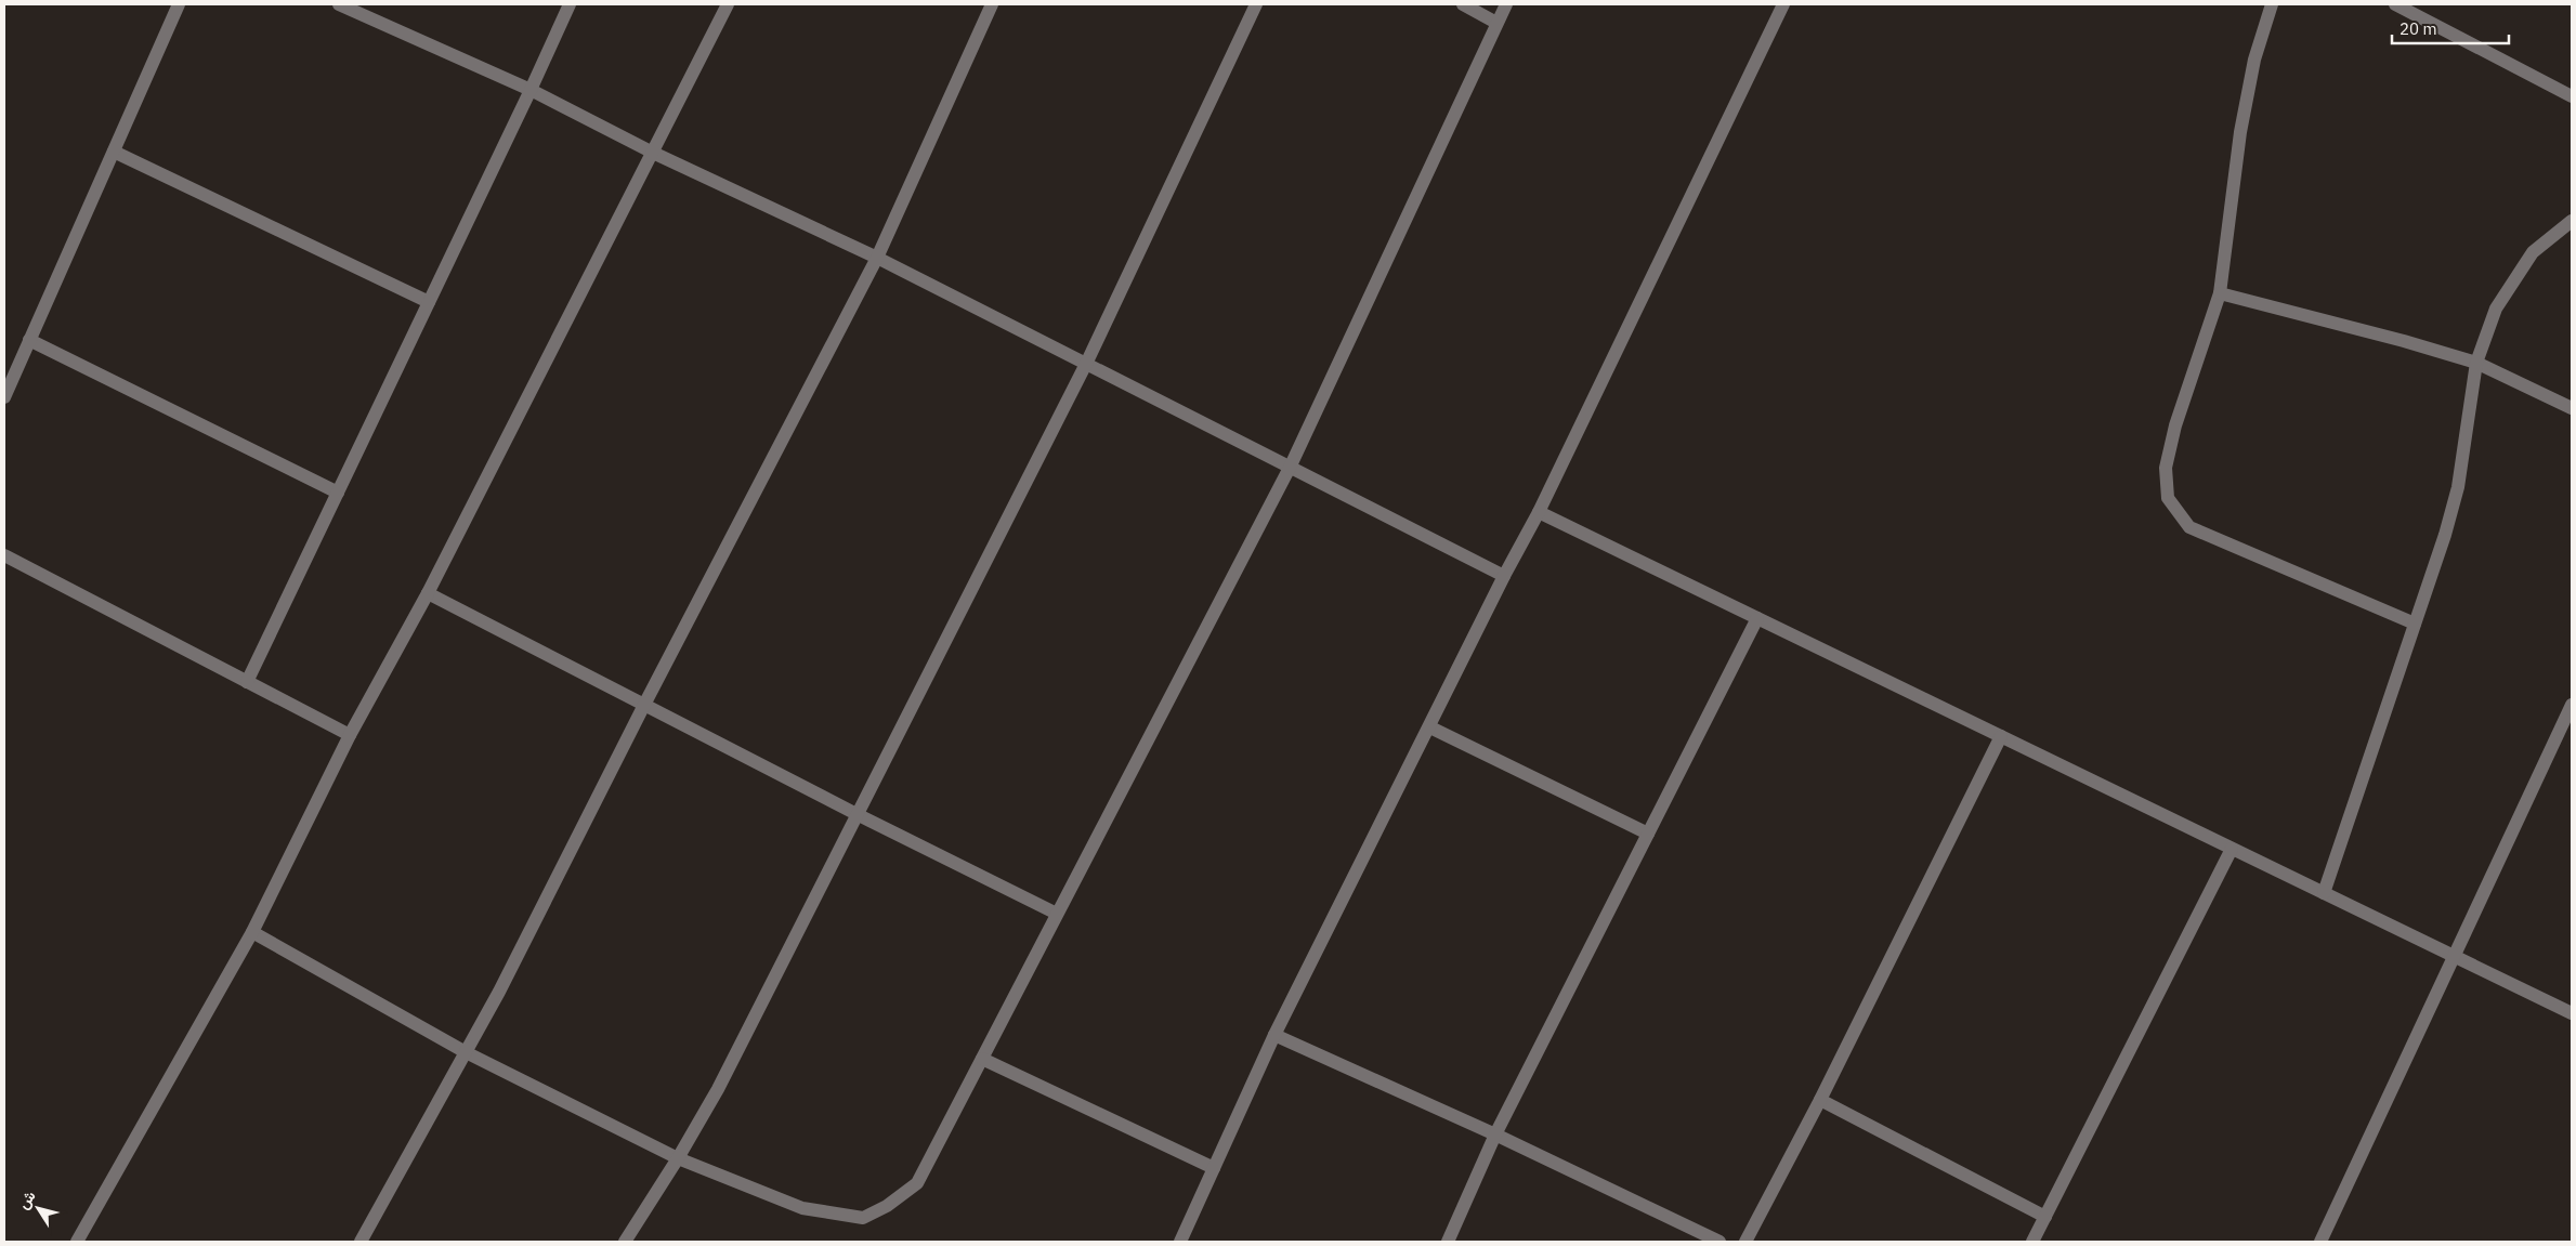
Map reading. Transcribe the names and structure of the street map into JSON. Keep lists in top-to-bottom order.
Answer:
{
  "scale_bar": "20 m",
  "north": "top left"
}
